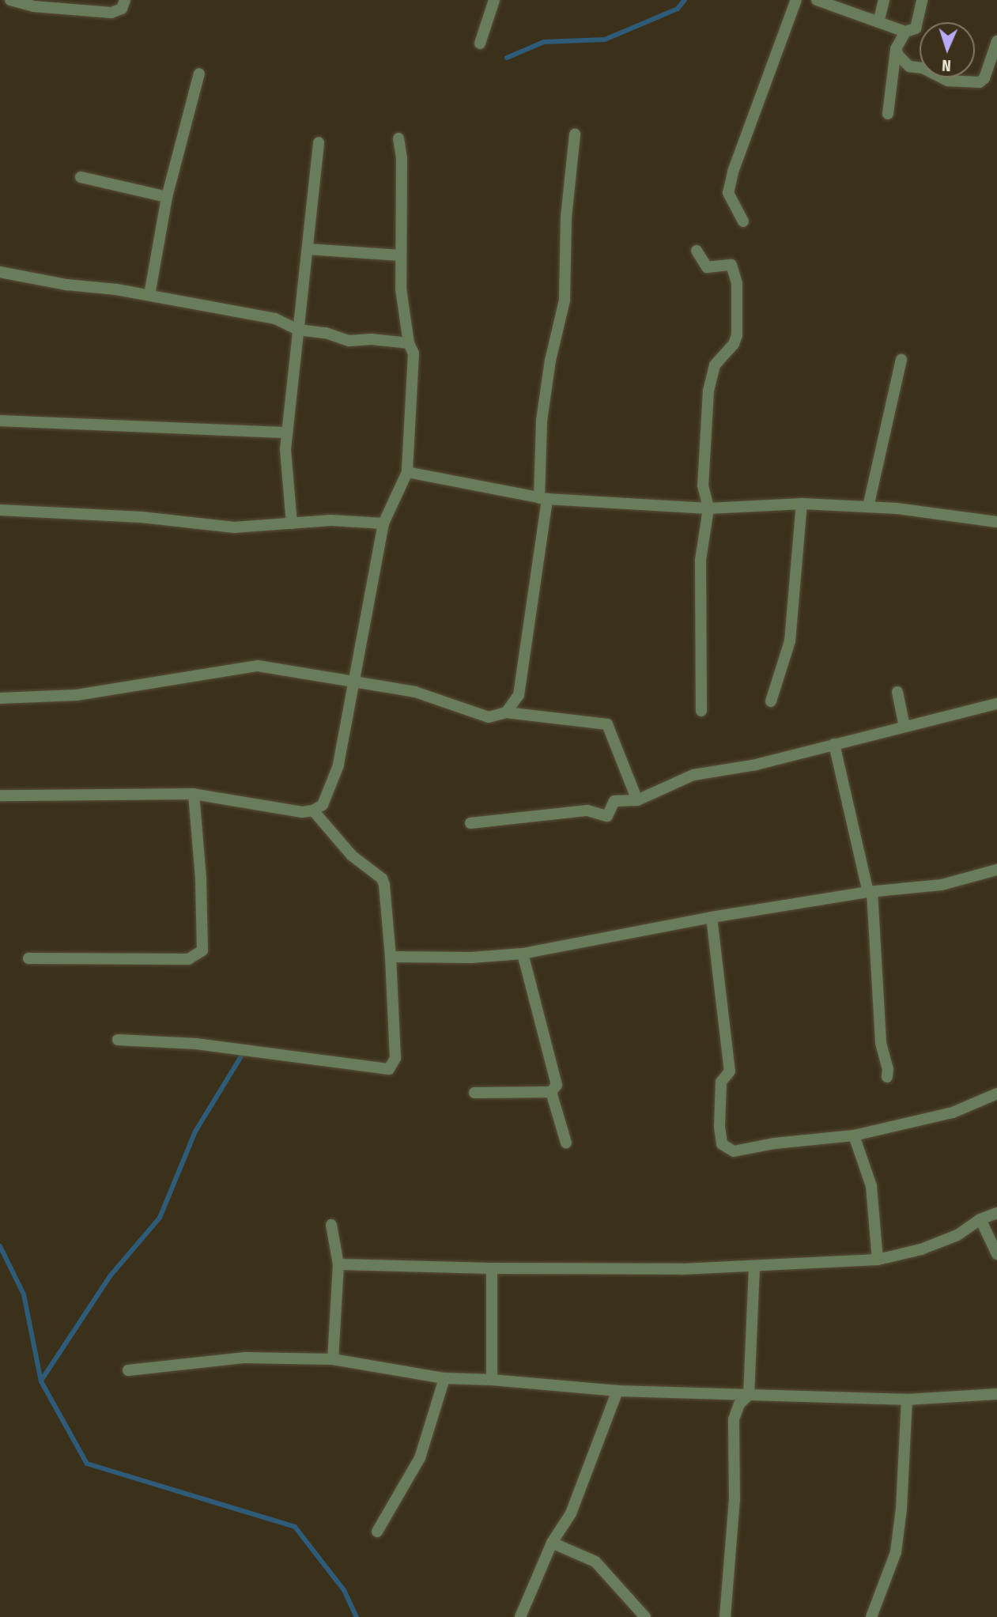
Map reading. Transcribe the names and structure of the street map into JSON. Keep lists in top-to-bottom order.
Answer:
{
  "north": "bottom"
}
